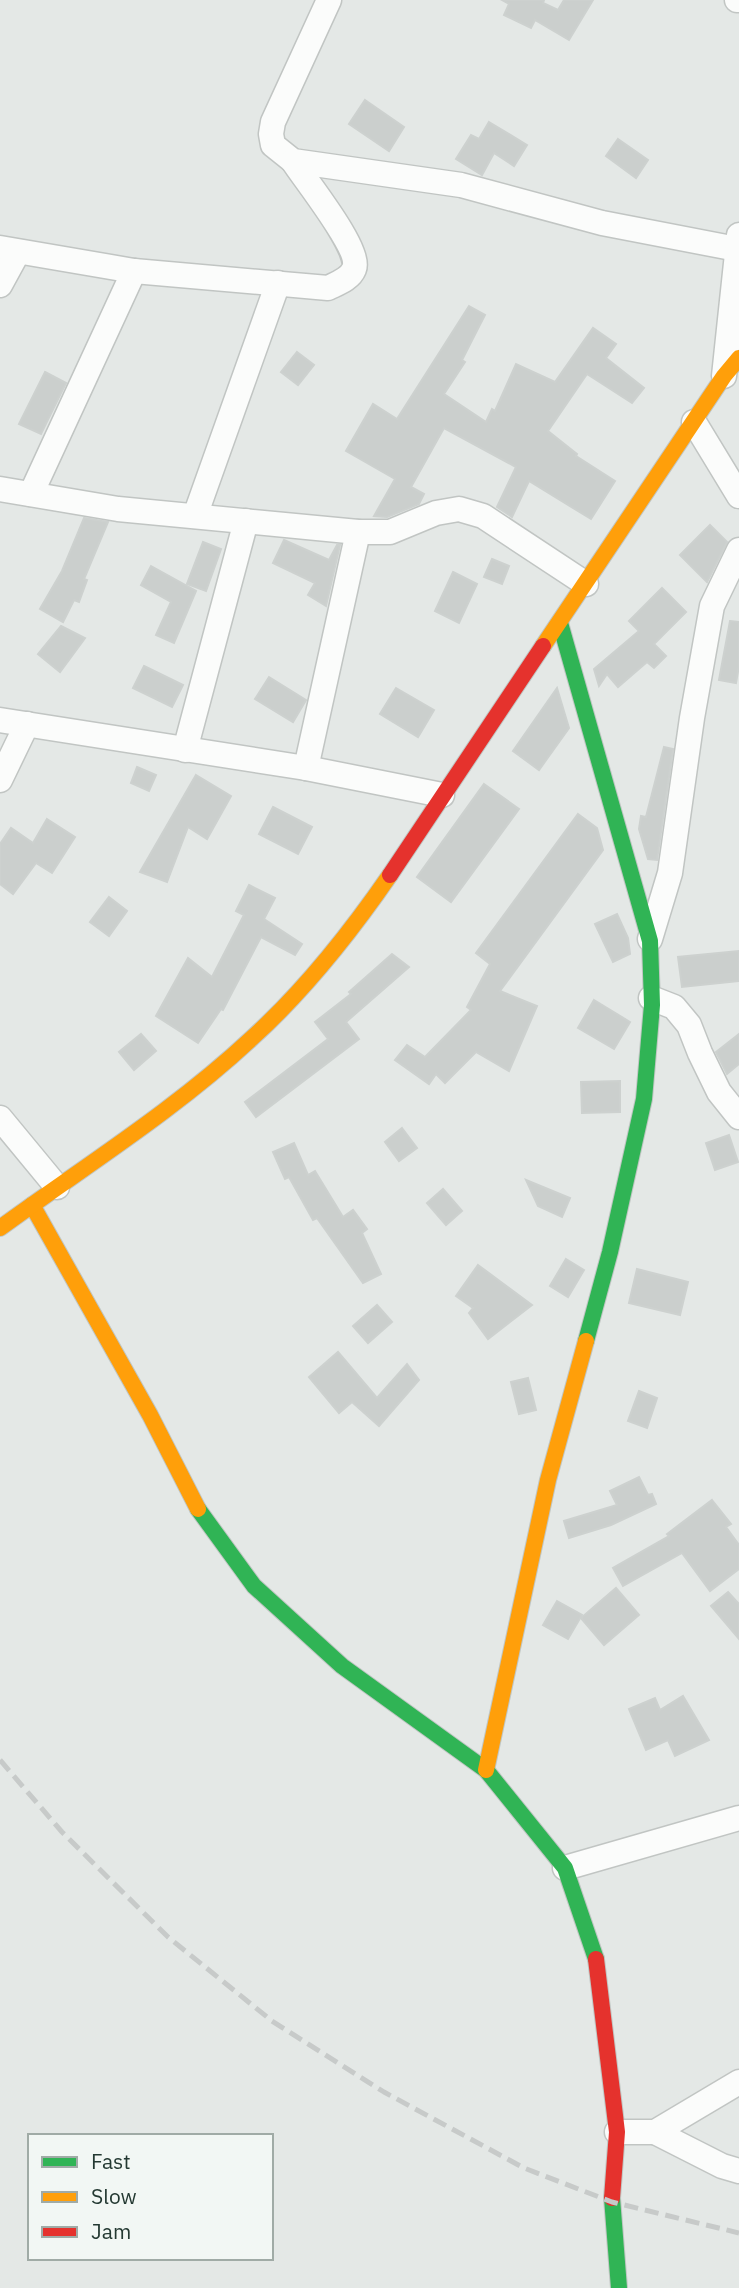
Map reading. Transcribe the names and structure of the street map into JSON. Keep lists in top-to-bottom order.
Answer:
{
  "legend": ["Fast", "Slow", "Jam"]
}
